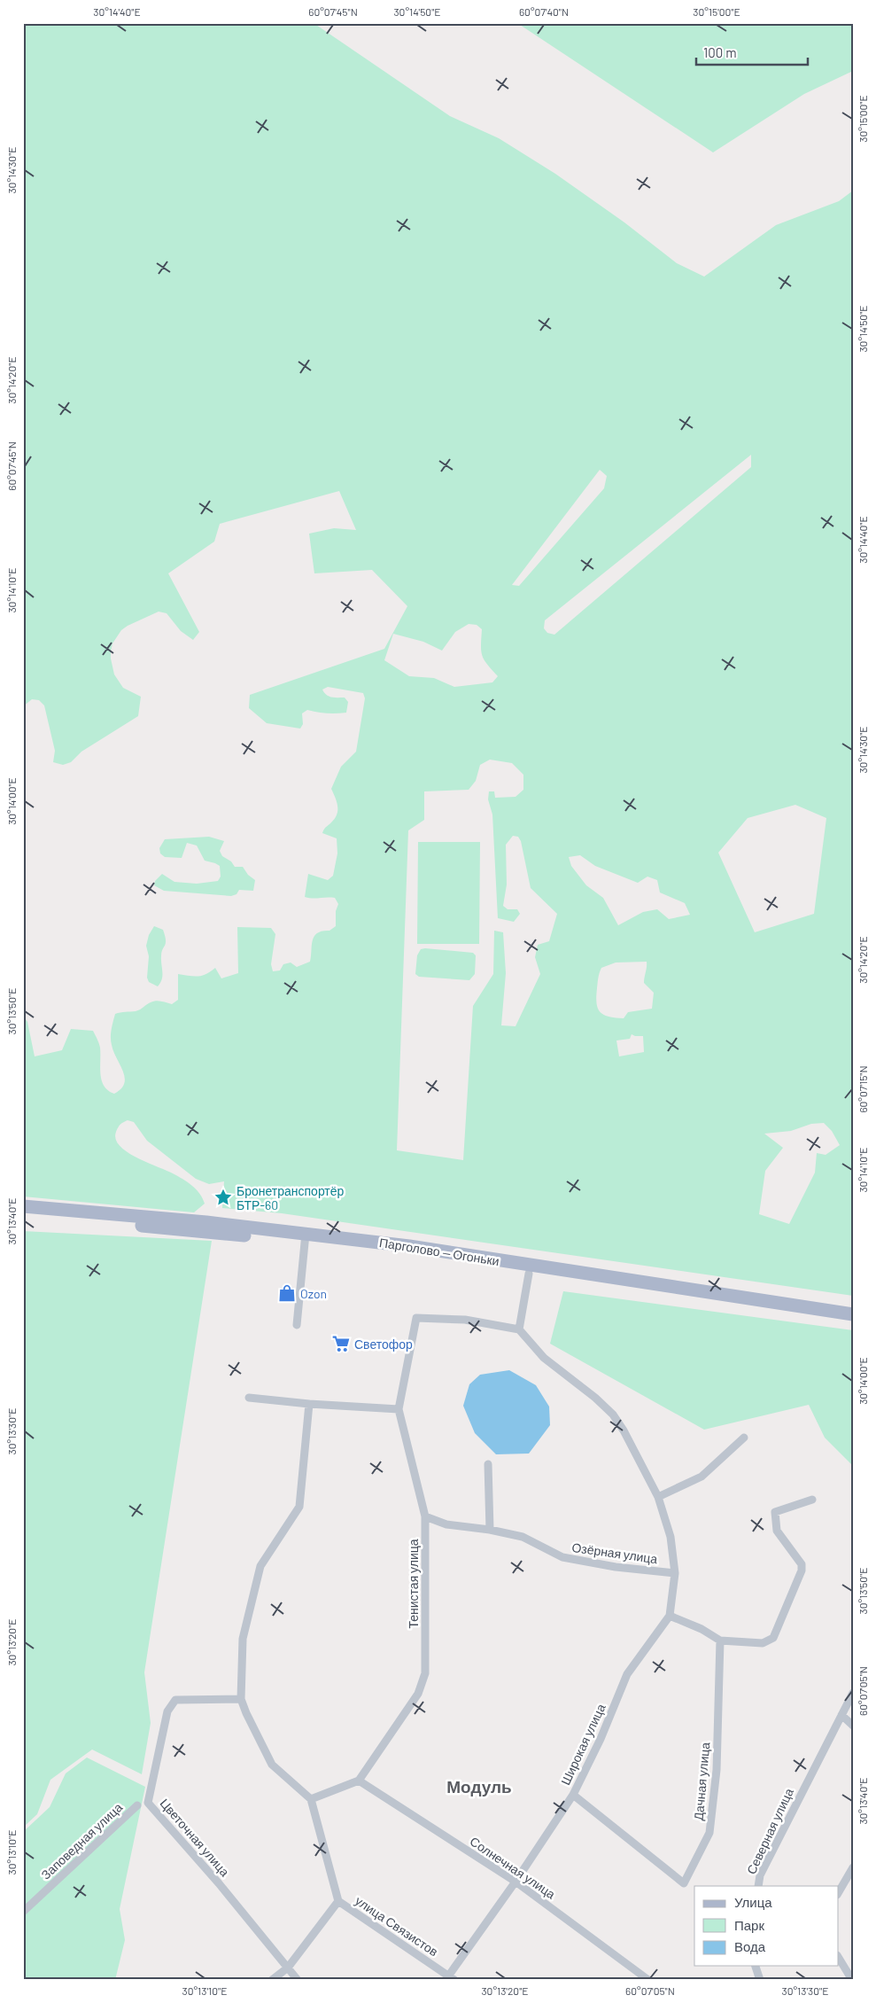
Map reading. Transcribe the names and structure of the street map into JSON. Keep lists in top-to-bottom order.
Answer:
{
  "streets": {
    "main road": ["Парголово — Огоньки"],
    "street": [
      "Озёрная улица",
      "Тенистая улица",
      "Широкая улица",
      "Дачная улица",
      "Северная улица",
      "Цветочная улица",
      "Заповедная улица",
      "Солнечная улица",
      "улица Связистов"
    ]
  },
  "crossings": [
    ["Озёрная улица", "Тенистая улица"],
    ["Озёрная улица", "Широкая улица"],
    ["Тенистая улица", "Солнечная улица"],
    ["Широкая улица", "Дачная улица"],
    ["Широкая улица", "Солнечная улица"],
    ["Широкая улица", "улица Связистов"]
  ],
  "districts": ["Модуль"],
  "places": {
    "place": ["Бронетранспортёр БТР-60"],
    "shop": ["Ozon"],
    "supermarket": ["Светофор"]
  },
  "legend": ["Улица", "Парк", "Вода"],
  "scale_bar": "100 m",
  "coordinates": [
    "30°14'40\"E",
    "60°07'45\"N",
    "30°14'50\"E",
    "60°07'40\"N",
    "30°15'00\"E",
    "30°14'30\"E",
    "30°14'20\"E",
    "30°14'10\"E",
    "30°14'00\"E",
    "30°13'50\"E",
    "60°07'15\"N",
    "30°13'40\"E",
    "30°13'30\"E",
    "30°13'20\"E",
    "60°07'05\"N",
    "30°13'10\"E"
  ]
}
